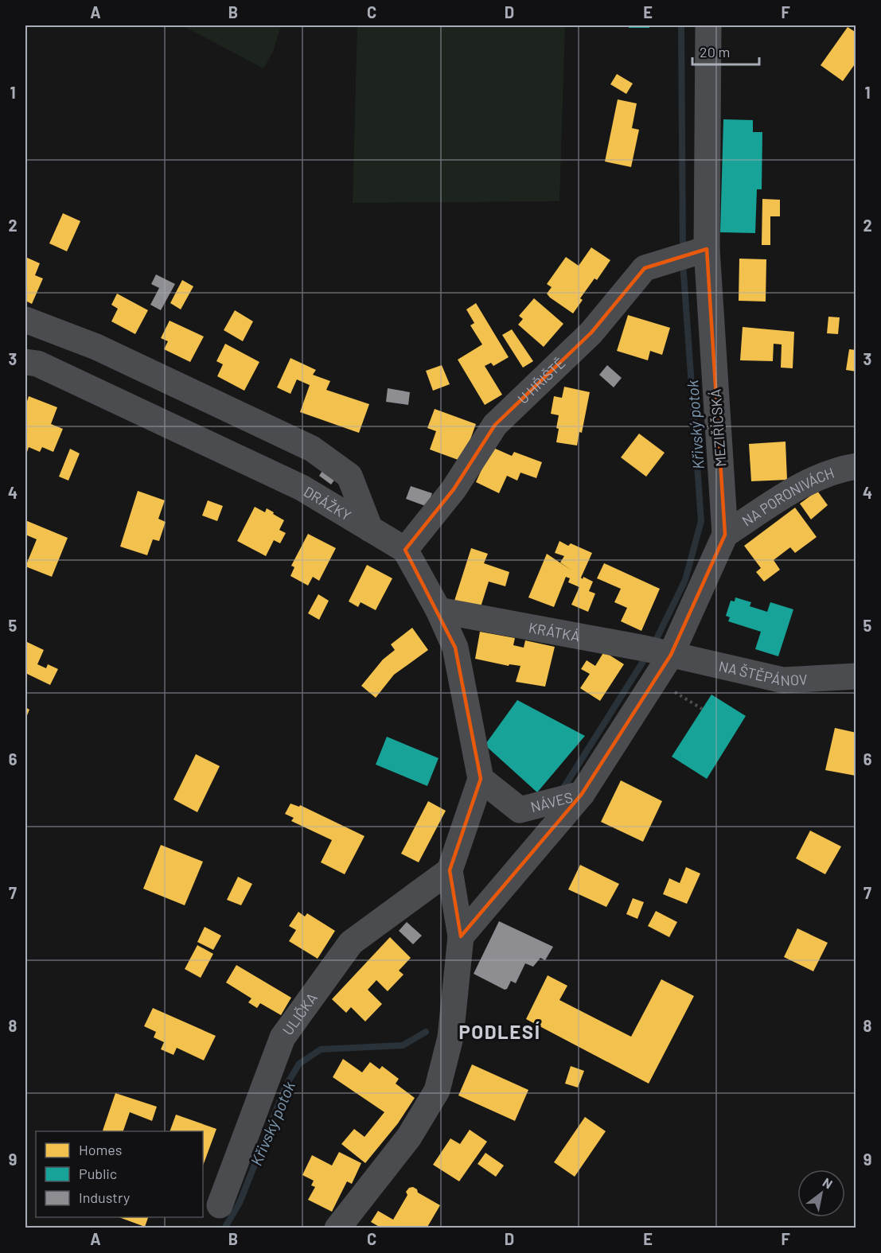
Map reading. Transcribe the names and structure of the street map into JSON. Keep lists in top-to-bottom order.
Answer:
{
  "streets": {
    "street": [
      "U HŘIŠTĚ",
      "MEZIŘÍČSKÁ",
      "NA PORONIVÁCH",
      "DRÁŽKY",
      "KRÁTKÁ",
      "NA ŠTĚPÁNOV",
      "NÁVES",
      "ULIČKA"
    ]
  },
  "crossings": [
    ["U HŘIŠTĚ", "MEZIŘÍČSKÁ"],
    ["U HŘIŠTĚ", "DRÁŽKY"],
    ["MEZIŘÍČSKÁ", "NA PORONIVÁCH"],
    ["MEZIŘÍČSKÁ", "KRÁTKÁ"],
    ["MEZIŘÍČSKÁ", "NA ŠTĚPÁNOV"],
    ["MEZIŘÍČSKÁ", "NÁVES"],
    ["KRÁTKÁ", "NA ŠTĚPÁNOV"]
  ],
  "districts": ["PODLESÍ"],
  "water": ["Křivský potok"],
  "legend": ["Homes", "Public", "Industry"],
  "scale_bar": "20 m",
  "north": "top right",
  "grid": {
    "columns": [
      "A",
      "B",
      "C",
      "D",
      "E",
      "F"
    ],
    "rows": [
      "1",
      "2",
      "3",
      "4",
      "5",
      "6",
      "7",
      "8",
      "9"
    ]
  }
}
